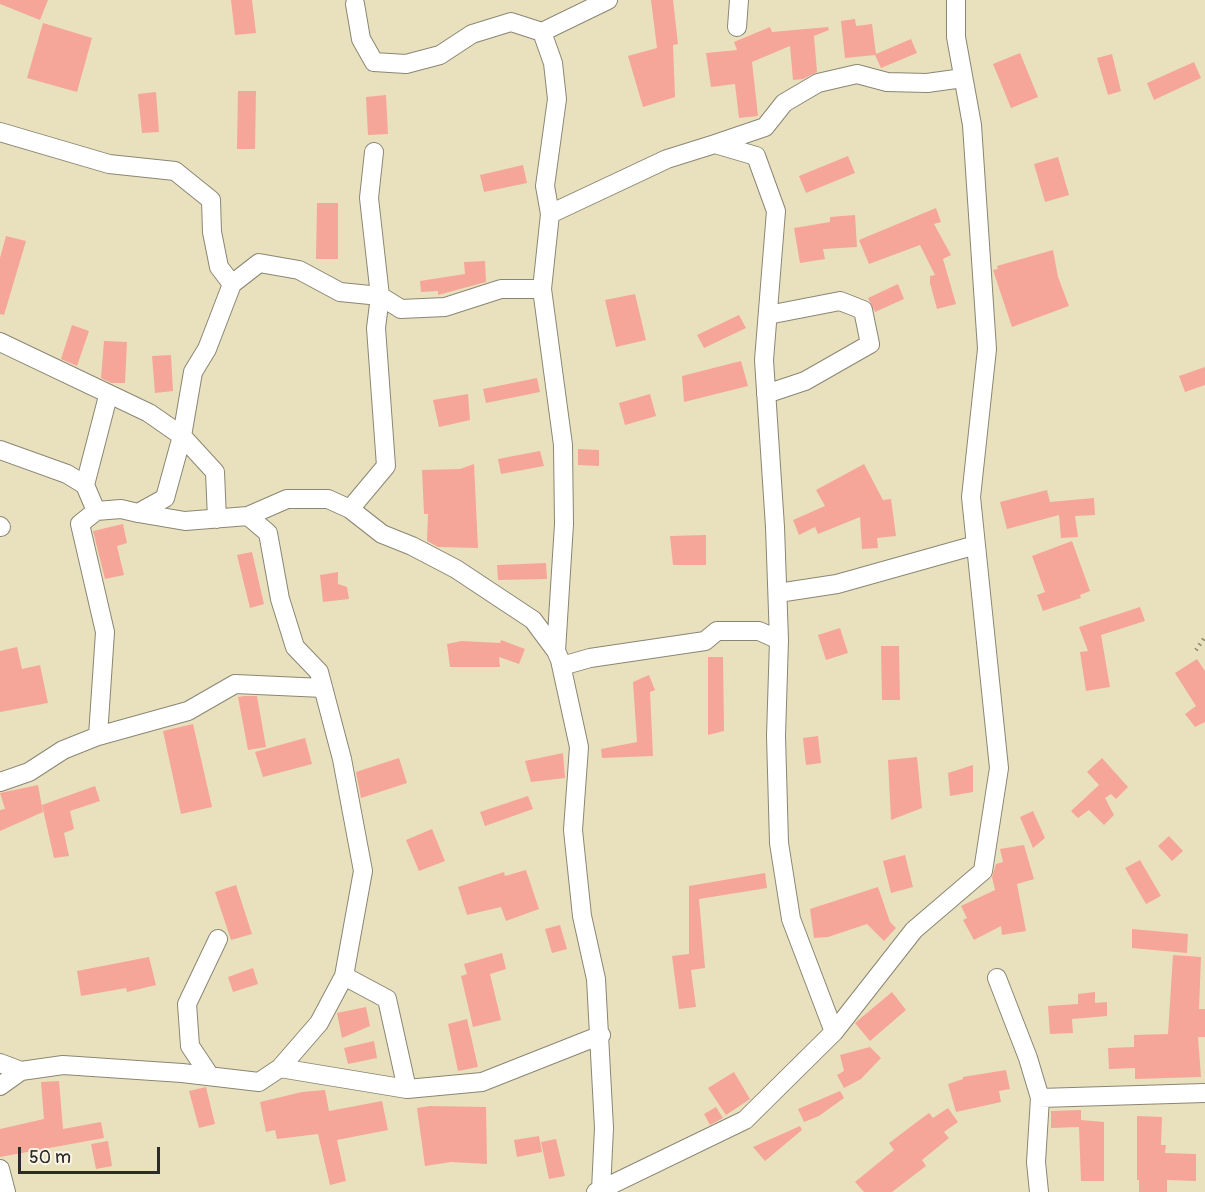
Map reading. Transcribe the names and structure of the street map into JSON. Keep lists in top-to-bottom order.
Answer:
{
  "scale_bar": "50 m"
}
